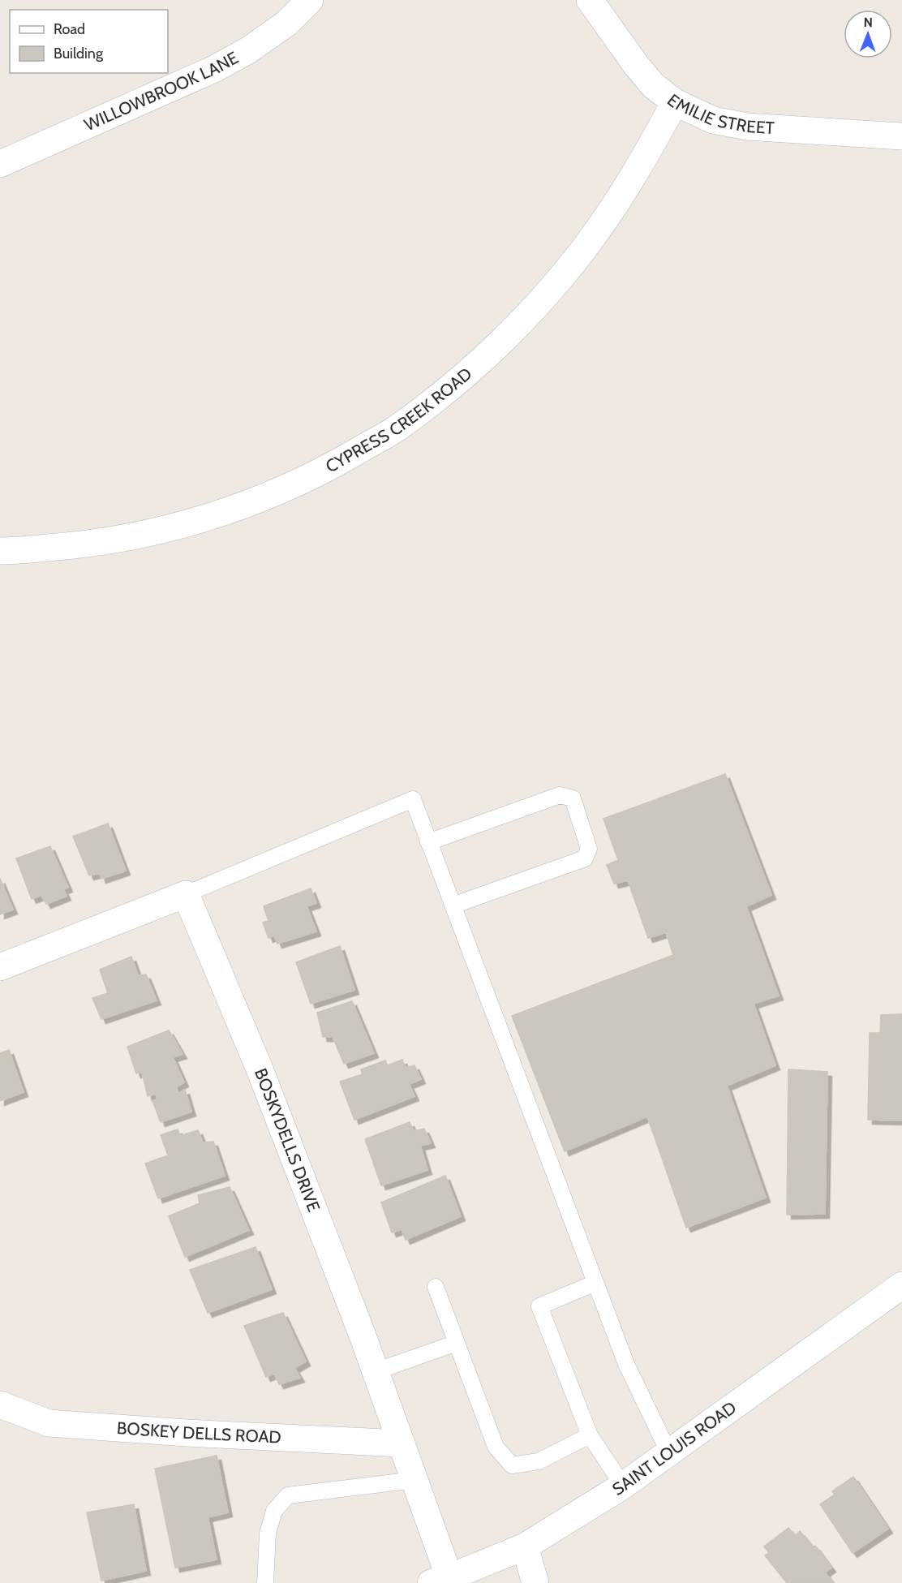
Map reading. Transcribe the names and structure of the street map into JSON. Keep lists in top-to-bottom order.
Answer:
{
  "streets": {
    "street": [
      "WILLOWBROOK LANE",
      "EMILIE STREET",
      "CYPRESS CREEK ROAD",
      "BOSKYDELLS DRIVE",
      "BOSKEY DELLS ROAD",
      "SAINT LOUIS ROAD"
    ]
  },
  "crossings": [
    ["EMILIE STREET", "CYPRESS CREEK ROAD"],
    ["BOSKYDELLS DRIVE", "BOSKEY DELLS ROAD"],
    ["BOSKYDELLS DRIVE", "SAINT LOUIS ROAD"]
  ],
  "legend": ["Road", "Building"],
  "north": "top"
}
